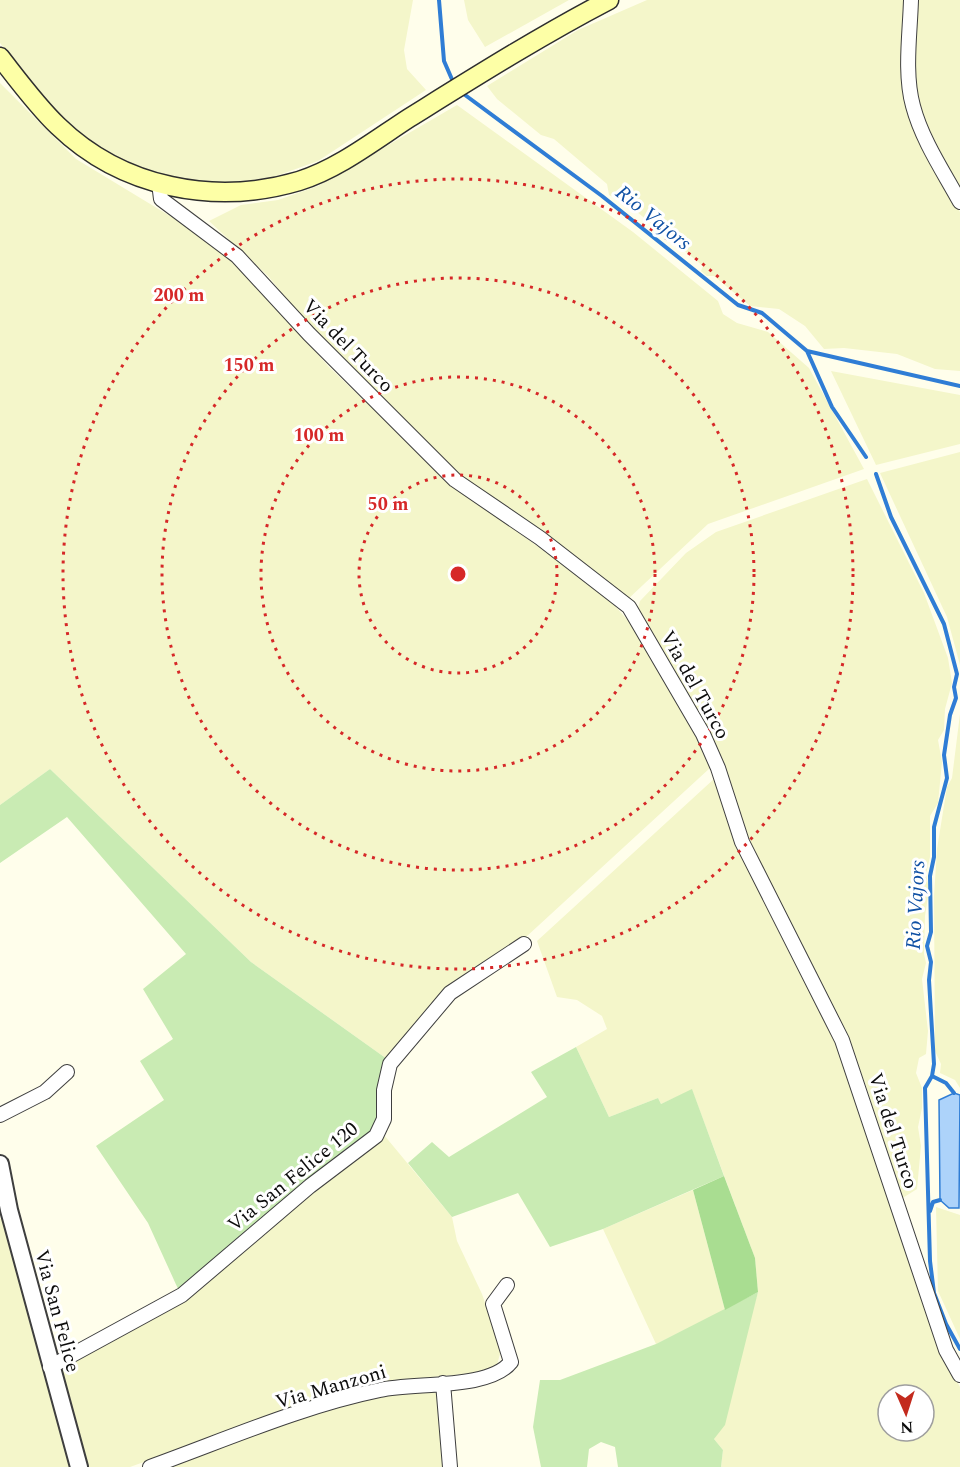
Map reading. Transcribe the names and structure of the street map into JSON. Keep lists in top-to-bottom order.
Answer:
{
  "streets": {
    "street": [
      "Via del Turco",
      "Via San Felice 120",
      "Via San Felice",
      "Via Manzoni"
    ]
  },
  "crossings": [
    ["Via San Felice 120", "Via San Felice"]
  ],
  "water": ["Rio Vajors"],
  "north": "bottom",
  "rings": [
    "200 m",
    "150 m",
    "100 m",
    "50 m"
  ]
}
